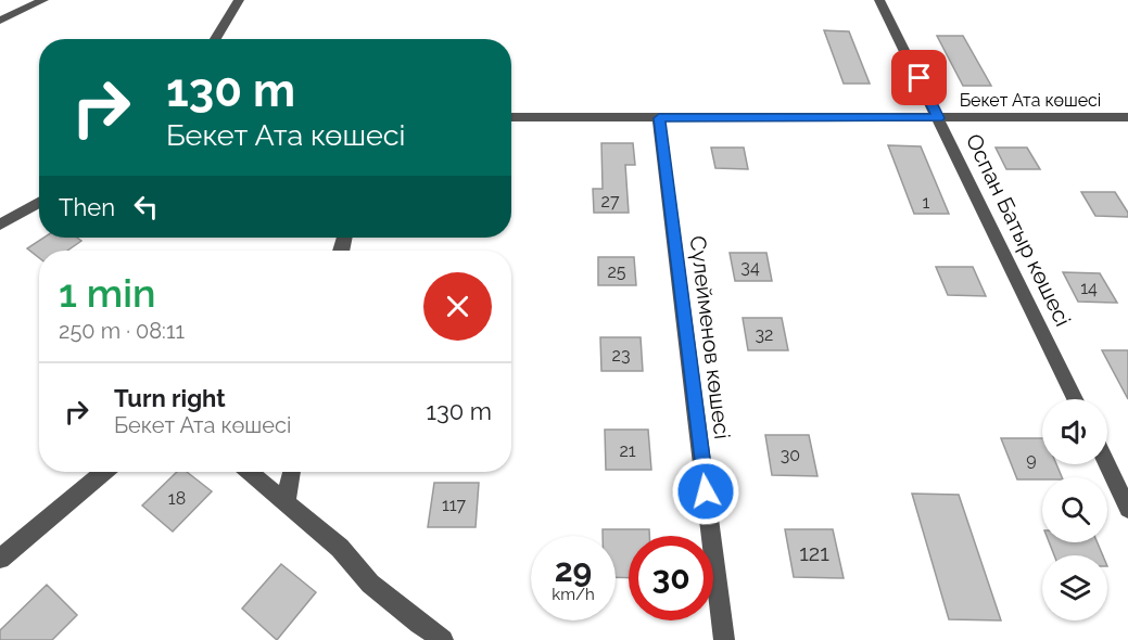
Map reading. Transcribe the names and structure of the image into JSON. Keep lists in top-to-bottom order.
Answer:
{
  "streets": {
    "street": ["Бекет Ата көшесі", "Оспан Батыр көшесі", "Сүлейменов көшесі"]
  },
  "crossings": [
    ["Бекет Ата көшесі", "Оспан Батыр көшесі"],
    ["Бекет Ата көшесі", "Сүлейменов көшесі"]
  ],
  "house_numbers": [
    "27",
    "1",
    "34",
    "25",
    "14",
    "32",
    "23",
    "21",
    "30",
    "9",
    "18",
    "117",
    "121"
  ],
  "page": {
    "turn": ["130 m", "Бекет Ата көшесі"],
    "then": "Then",
    "heading": ["1 min", "250 m · 08:11"],
    "list": [
      {
        "name": "Turn right",
        "note": "Бекет Ата көшесі",
        "value": "130 m"
      }
    ],
    "speed": "29 km/h",
    "limit": "30"
  }
}
